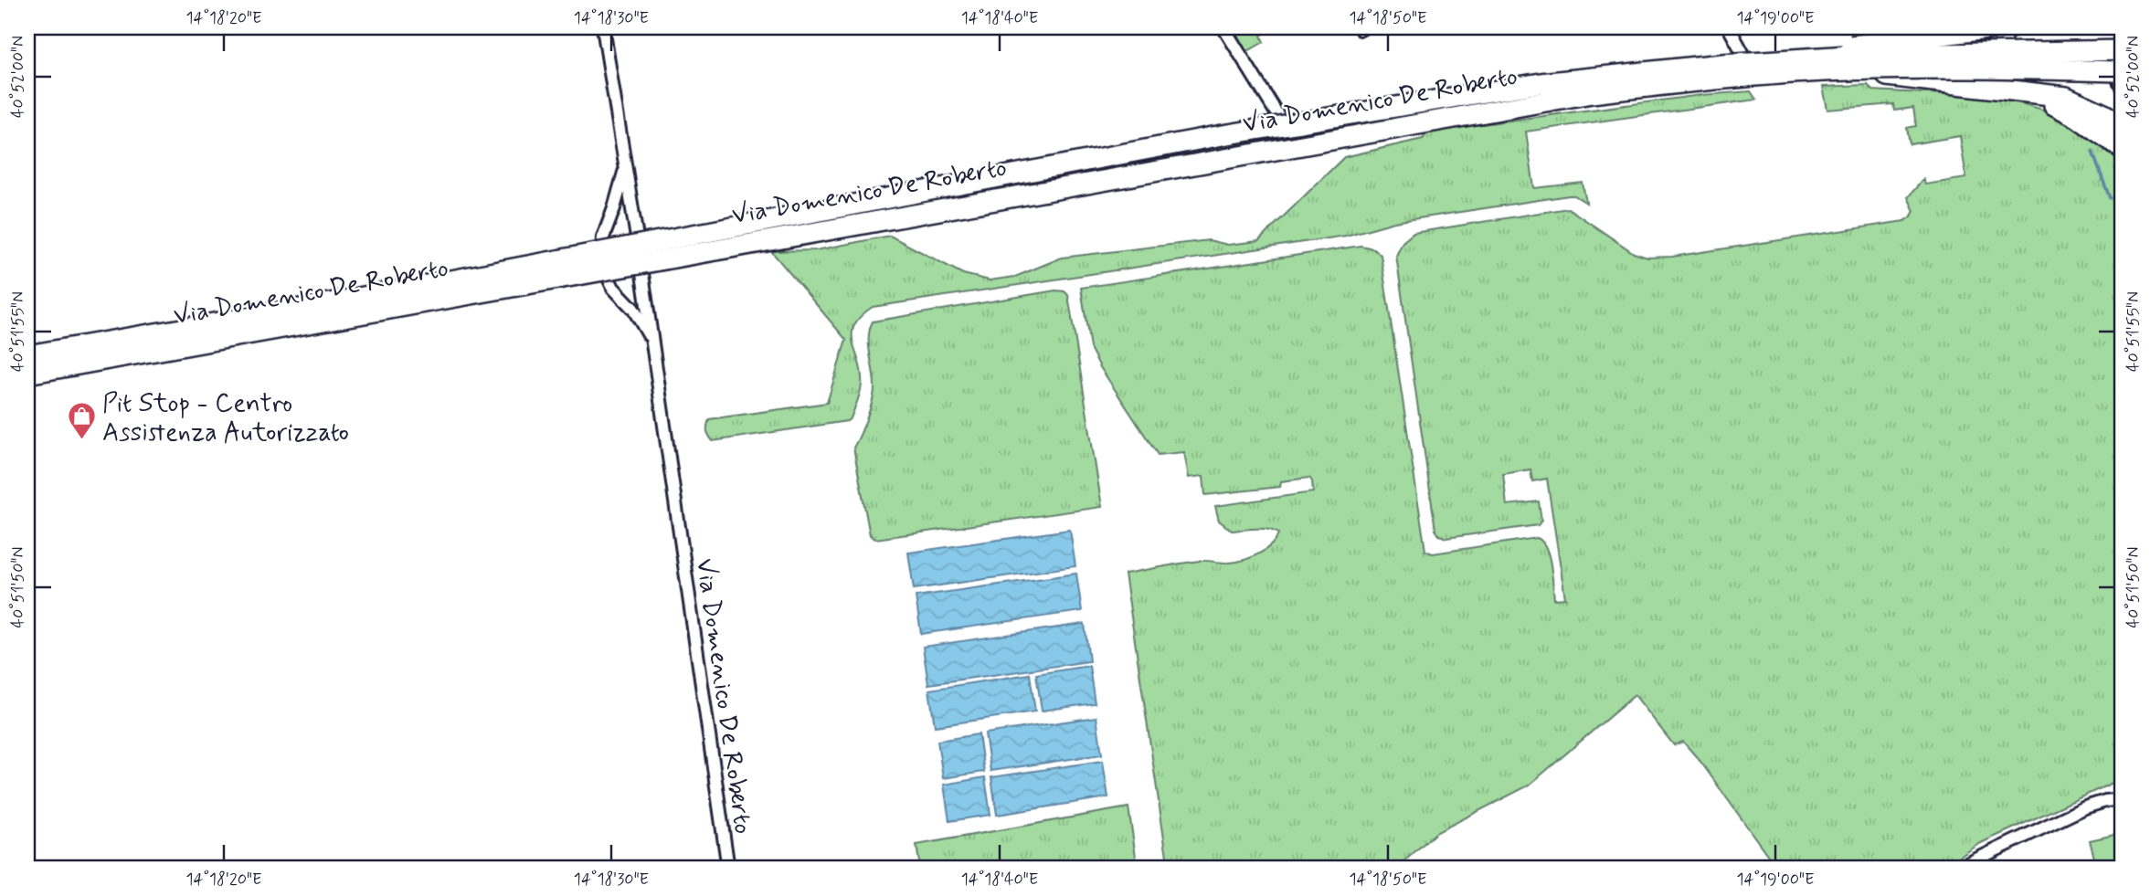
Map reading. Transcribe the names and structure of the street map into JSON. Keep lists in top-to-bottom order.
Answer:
{
  "streets": {
    "street": ["Via Domenico De Roberto"]
  },
  "places": {
    "shop": ["Pit Stop - Centro Assistenza Autorizzato"]
  },
  "coordinates": [
    "14°18'20\"E",
    "14°18'30\"E",
    "14°18'40\"E",
    "14°18'50\"E",
    "14°19'00\"E",
    "40°52'00\"N",
    "40°51'55\"N",
    "40°51'50\"N"
  ]
}
